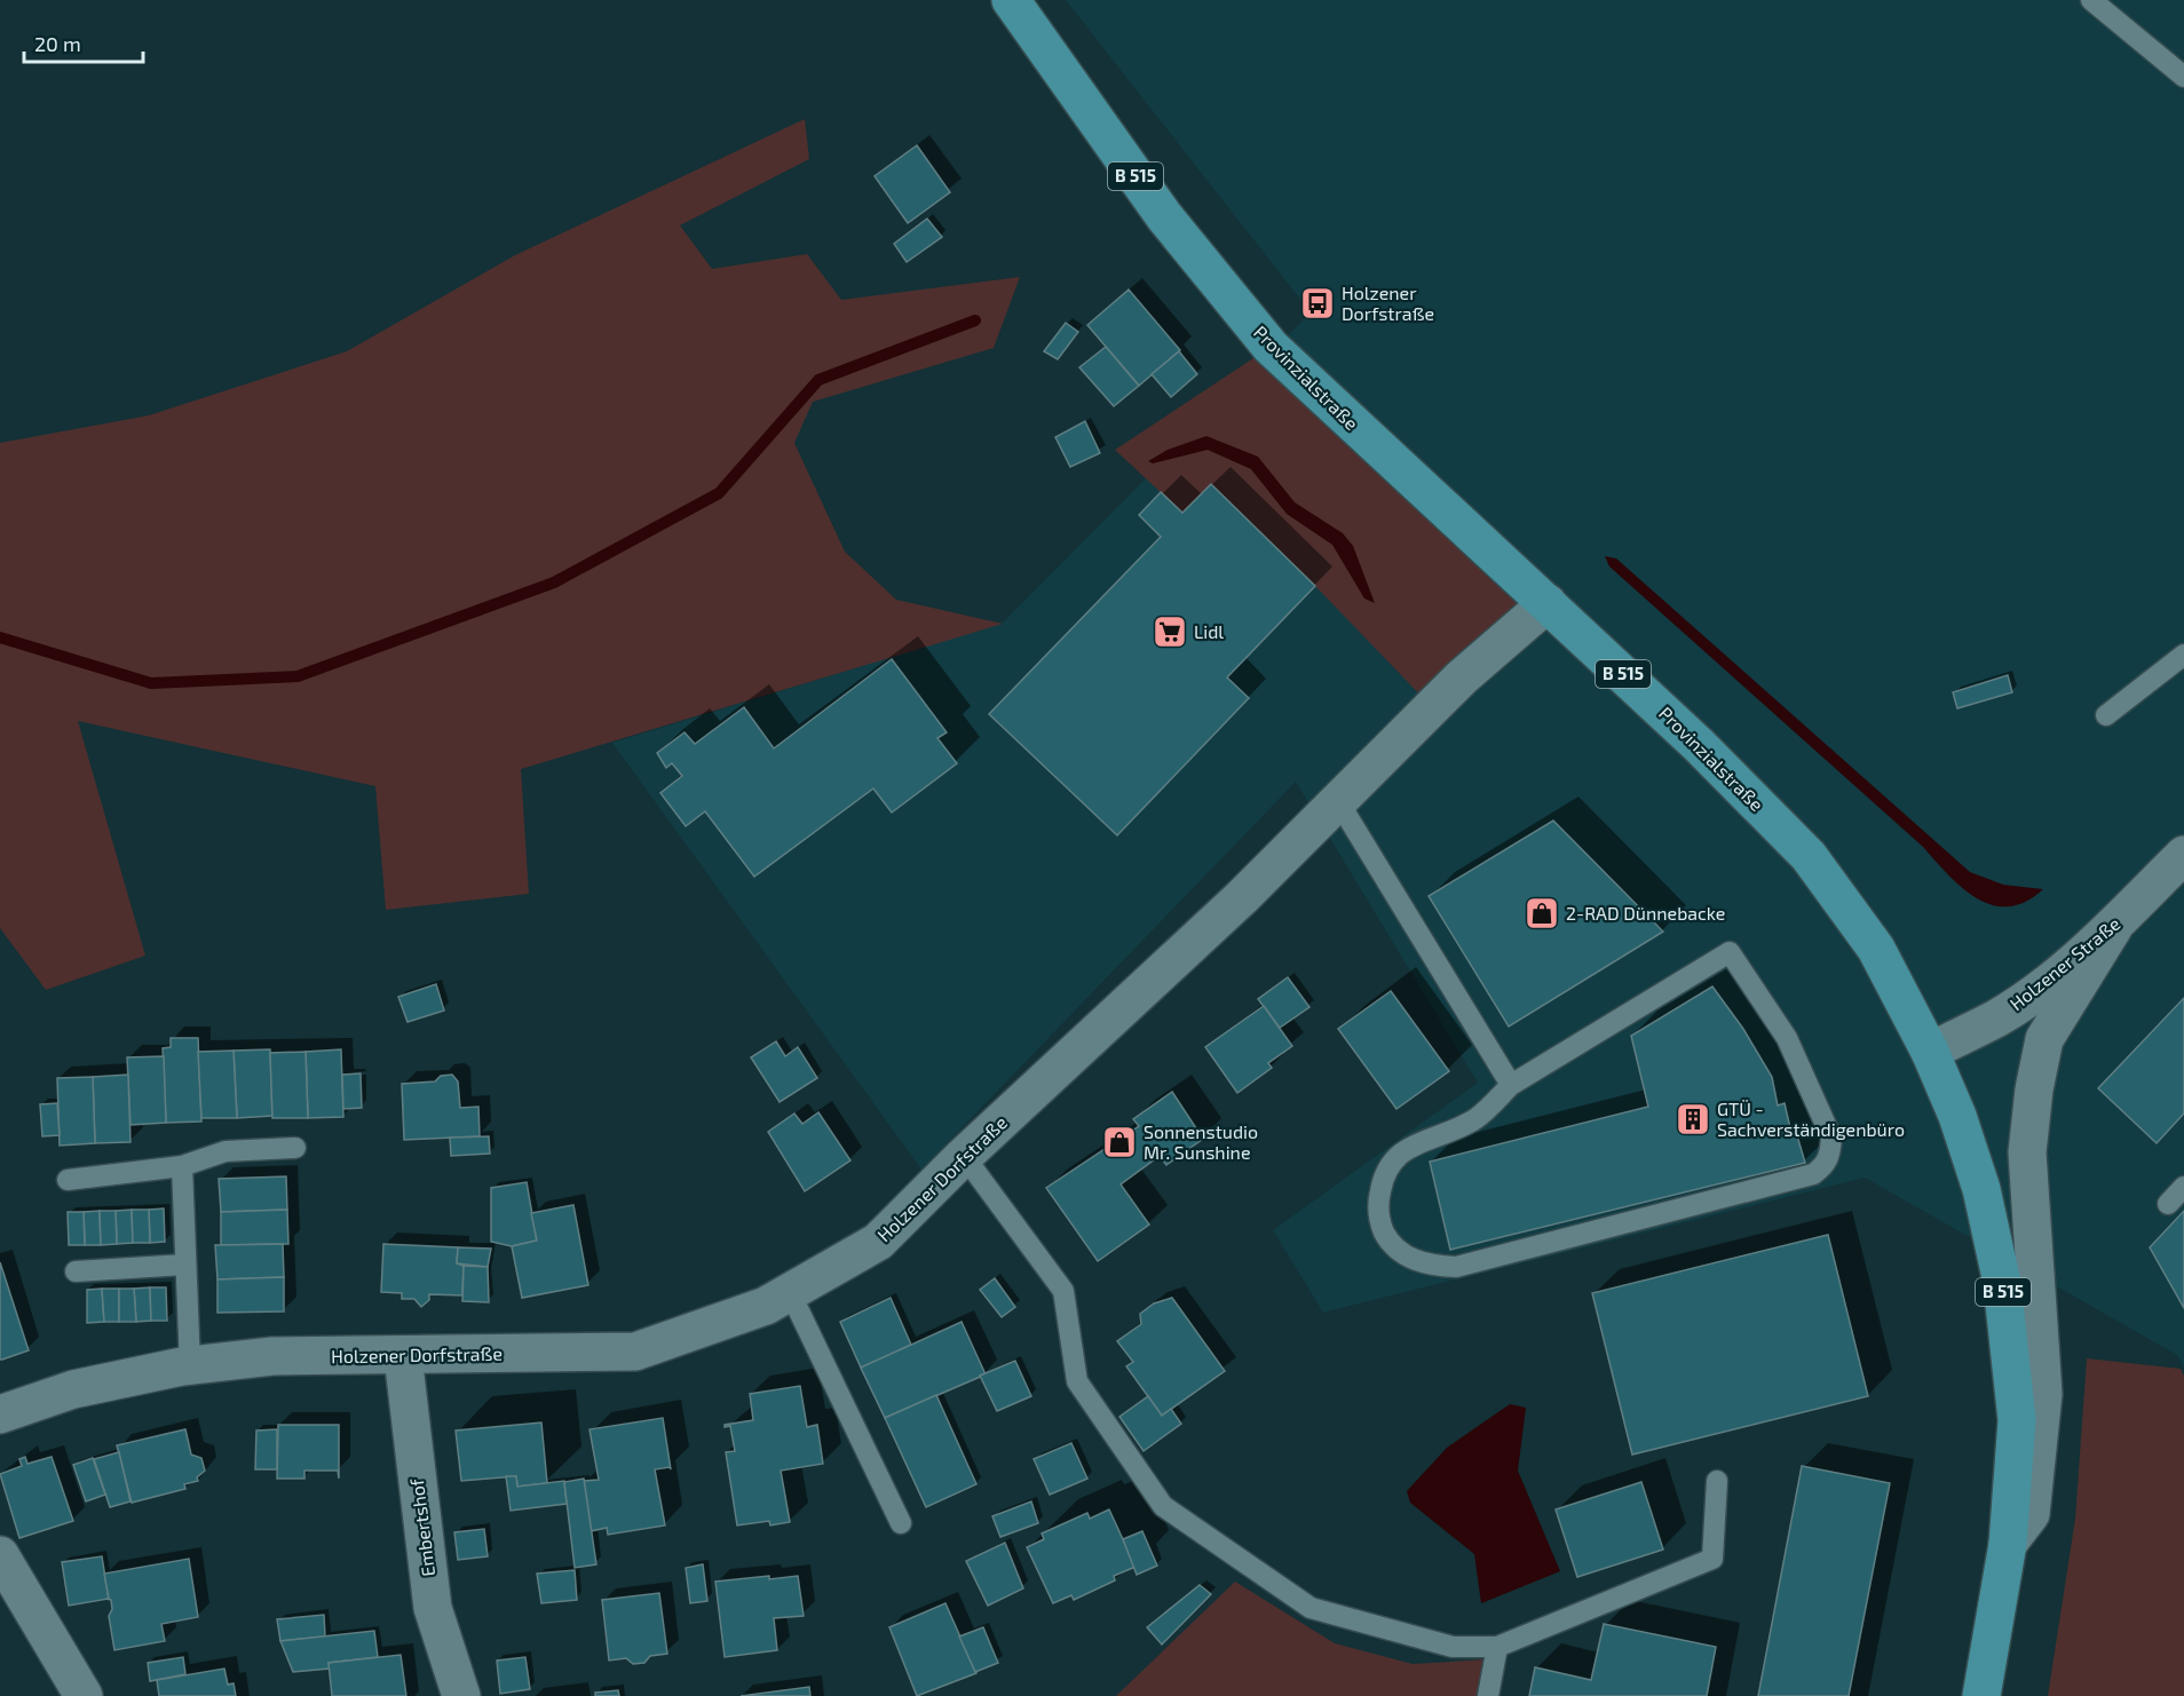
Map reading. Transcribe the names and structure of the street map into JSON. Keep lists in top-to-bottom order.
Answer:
{
  "streets": {
    "main road": ["B 515", "Provinzialstraße"],
    "street": ["Holzener Straße", "Holzener Dorfstraße", "Embertshof"]
  },
  "crossings": [
    ["Provinzialstraße", "Holzener Straße"],
    ["Provinzialstraße", "Holzener Dorfstraße"],
    ["Holzener Dorfstraße", "Embertshof"]
  ],
  "places": {
    "bus stop": ["Holzener Dorfstraße"],
    "supermarket": ["Lidl"],
    "shop": ["2-RAD Dünnebacke", "Sonnenstudio Mr. Sunshine"],
    "building": ["GTÜ - Sachverständigenbüro"]
  },
  "scale_bar": "20 m"
}
